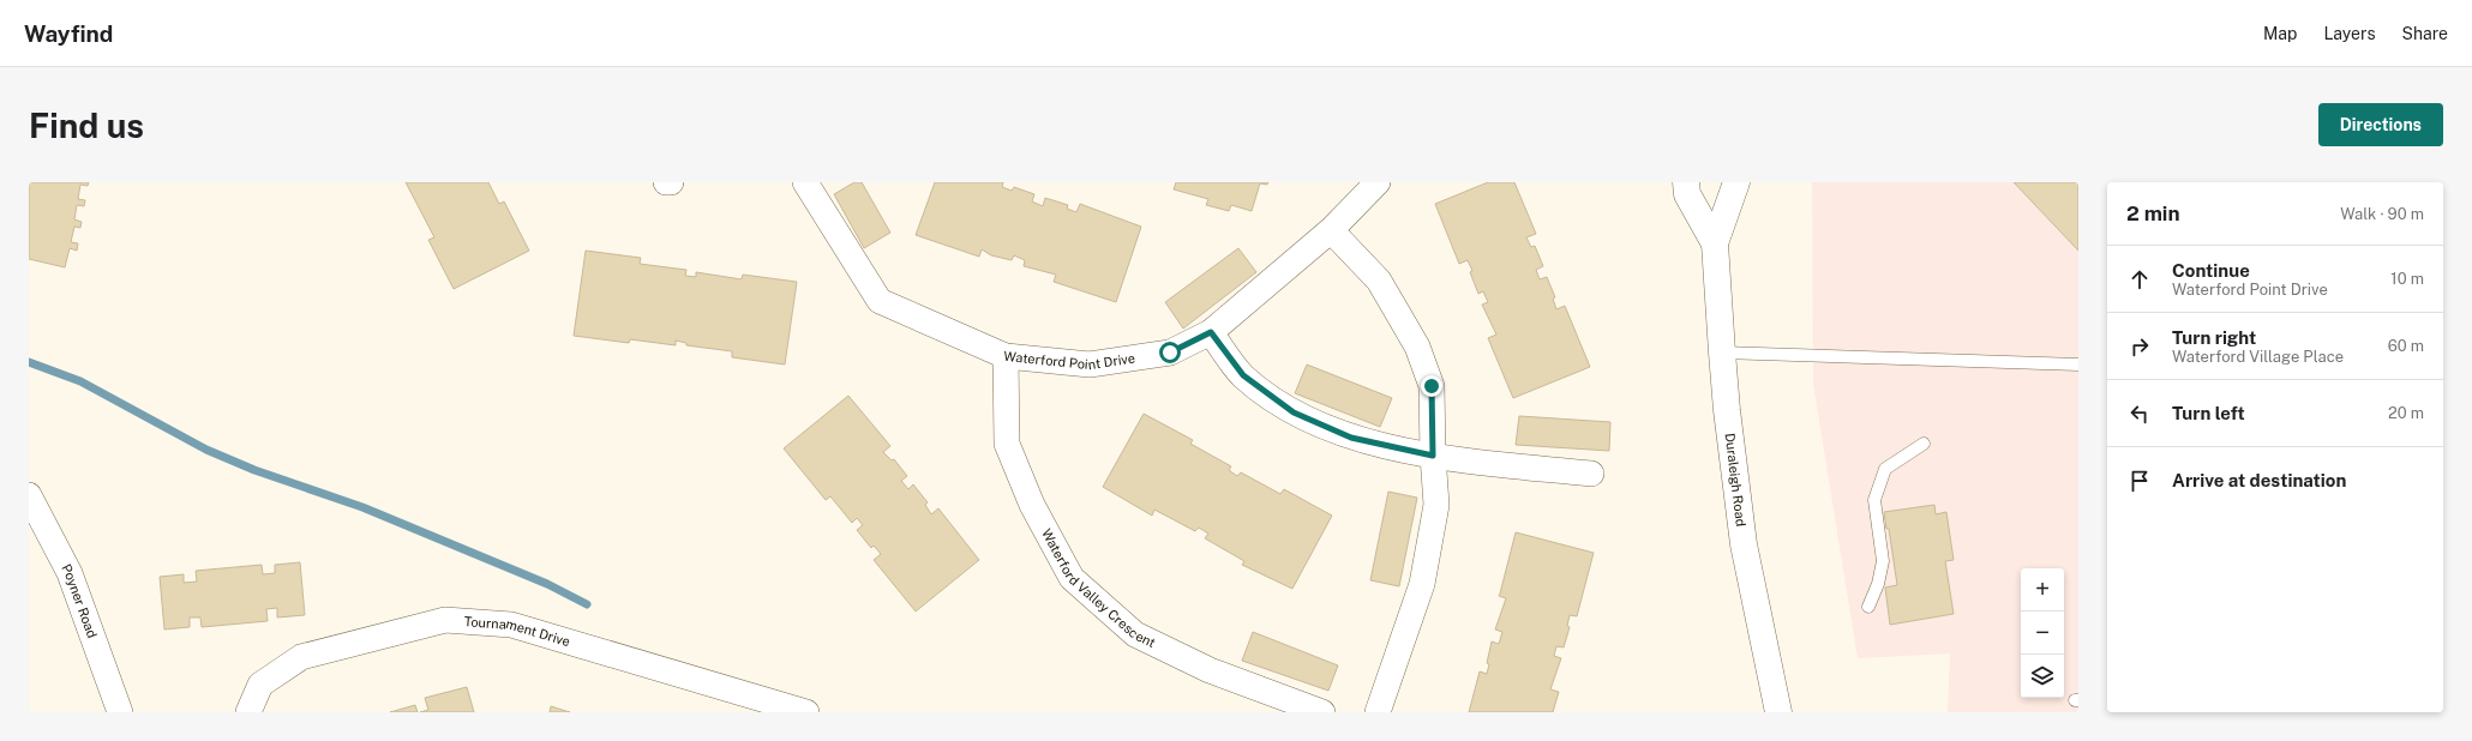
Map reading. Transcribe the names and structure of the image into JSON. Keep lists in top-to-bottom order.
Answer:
{
  "streets": {
    "main road": ["Duraleigh Road"],
    "street": [
      "Waterford Point Drive",
      "Waterford Valley Crescent",
      "Poyner Road",
      "Tournament Drive"
    ]
  },
  "crossings": [
    ["Waterford Point Drive", "Waterford Valley Crescent"]
  ],
  "page": {
    "header": "Wayfind",
    "nav": ["Map", "Layers", "Share"],
    "buttons": "Directions",
    "title": "Find us",
    "heading": ["2 min", "Walk · 90 m"],
    "list": [
      ["Continue", "Waterford Point Drive", "10 m"],
      ["Turn right", "Waterford Village Place", "60 m"],
      ["Turn left", "20 m"],
      "Arrive at destination"
    ],
    "map_buttons": ["+", "−"]
  }
}
